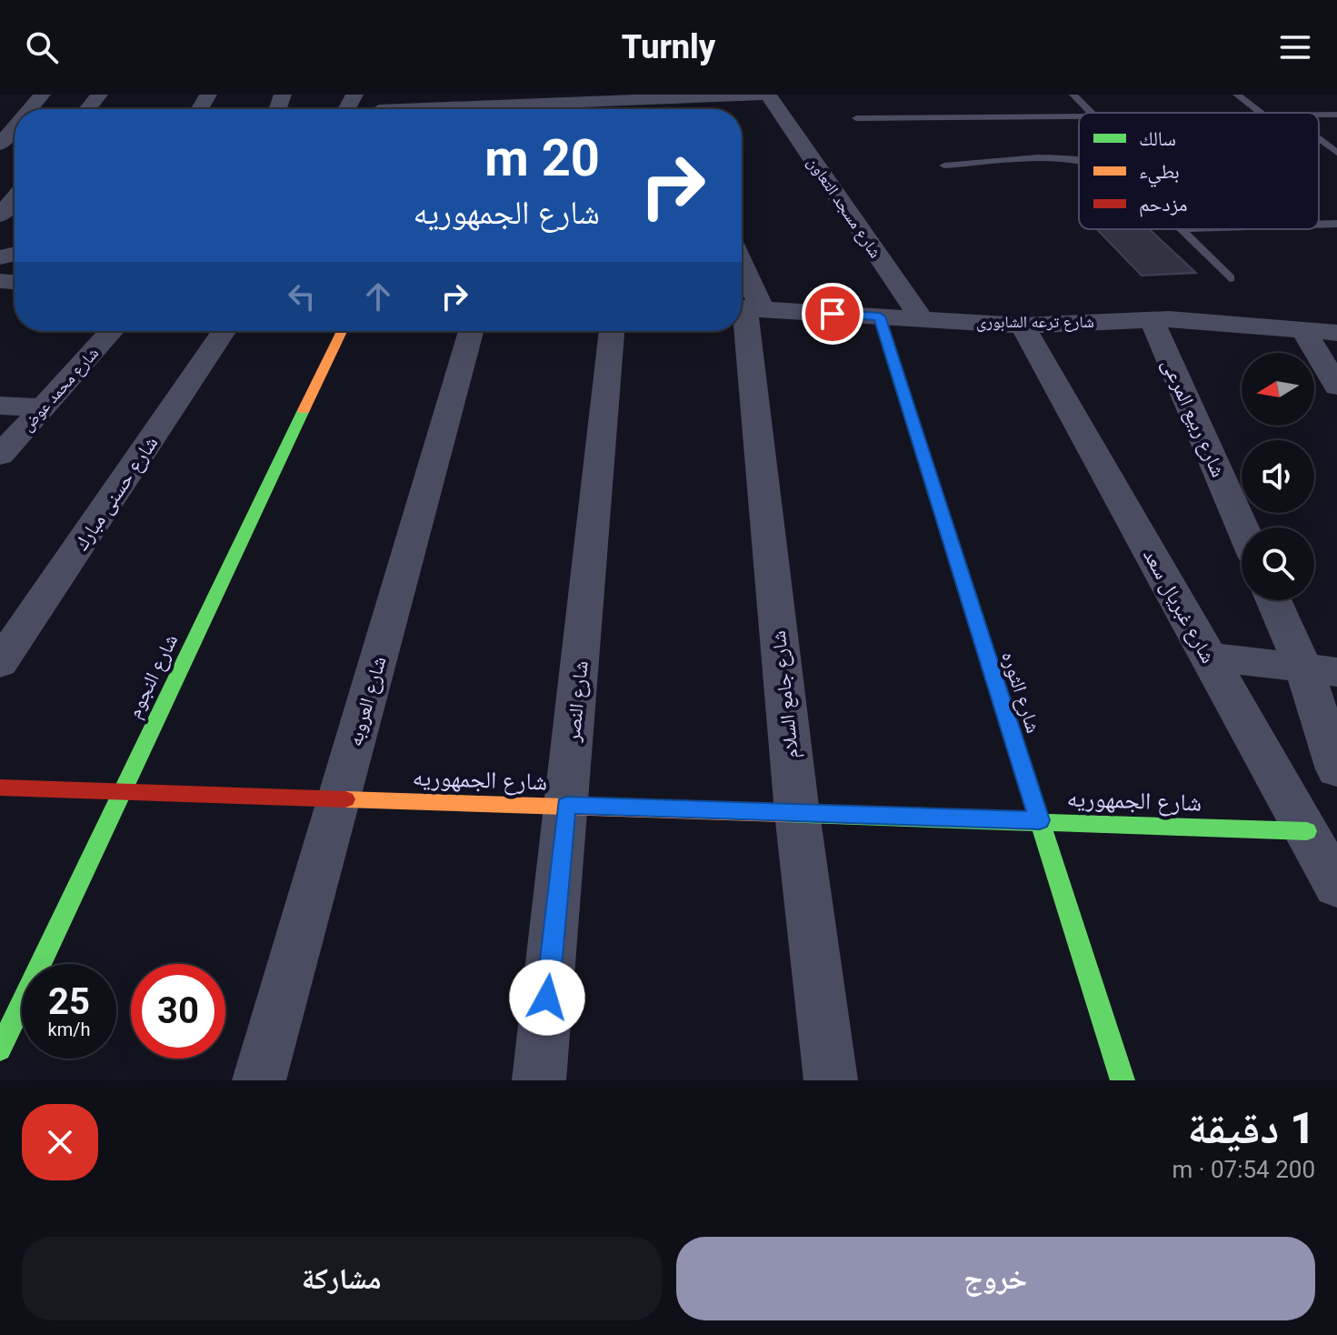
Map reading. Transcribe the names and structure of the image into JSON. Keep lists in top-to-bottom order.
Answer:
{
  "streets": {
    "street": [
      "شارع مسجد التعاون",
      "شارع ترعه الشابورى",
      "شارع محمد عوض",
      "شارع ربيع المرعى",
      "شارع حسنى مبارك",
      "شارع غبريال سعد",
      "شارع النجوم",
      "شارع الثوره",
      "شارع جامع السلام",
      "شارع العروبه",
      "شارع النصر",
      "شارع الجمهوريه"
    ]
  },
  "crossings": [
    ["شارع مسجد التعاون", "شارع ترعه الشابورى"],
    ["شارع ترعه الشابورى", "شارع ربيع المرعى"],
    ["شارع ترعه الشابورى", "شارع غبريال سعد"],
    ["شارع ترعه الشابورى", "شارع الثوره"],
    ["شارع ترعه الشابورى", "شارع جامع السلام"],
    ["شارع غبريال سعد", "شارع الجمهوريه"],
    ["شارع النجوم", "شارع الجمهوريه"],
    ["شارع الثوره", "شارع الجمهوريه"],
    ["شارع جامع السلام", "شارع الجمهوريه"],
    ["شارع العروبه", "شارع الجمهوريه"],
    ["شارع النصر", "شارع الجمهوريه"]
  ],
  "legend": ["سالك", "بطيء", "مزدحم"],
  "north": "left",
  "page": {
    "header": "Turnly",
    "turn": ["20 m", "شارع الجمهوريه"],
    "speed": "25 km/h",
    "limit": "30",
    "heading": ["1 دقيقة", "200 m · 07:54"],
    "buttons": ["خروج", "مشاركة"]
  }
}
